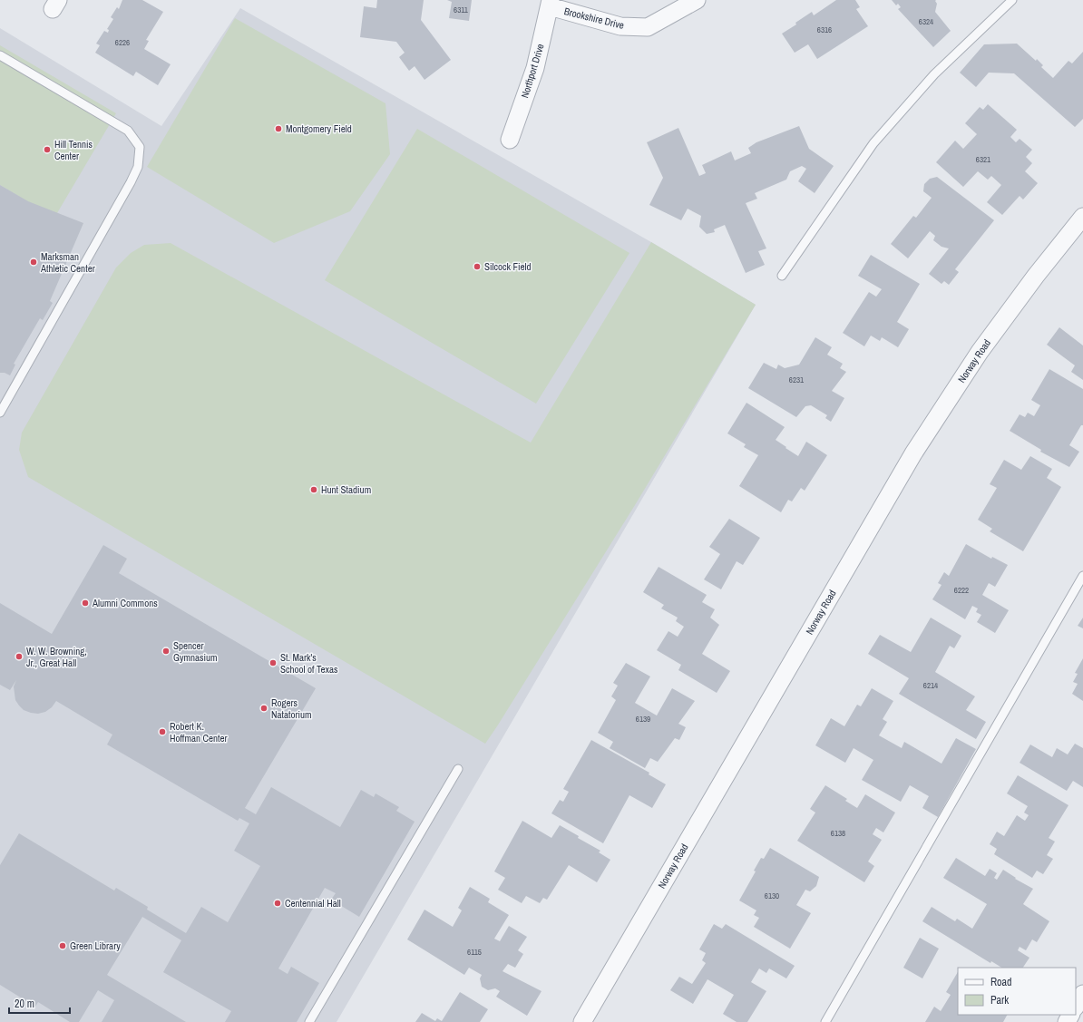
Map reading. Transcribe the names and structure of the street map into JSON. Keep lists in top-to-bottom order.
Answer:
{
  "streets": {
    "street": ["Brookshire Drive", "Northport Drive", "Norway Road"]
  },
  "crossings": [
    ["Brookshire Drive", "Northport Drive"]
  ],
  "places": [
    "Montgomery Field",
    "Hill Tennis Center",
    "Marksman Athletic Center",
    "Silcock Field",
    "Hunt Stadium",
    "Alumni Commons",
    "Spencer Gymnasium",
    "W. W. Browning, Jr., Great Hall",
    "St. Mark's School of Texas",
    "Rogers Natatorium",
    "Robert K. Hoffman Center",
    "Centennial Hall",
    "Green Library"
  ],
  "house_numbers": [
    "6311",
    "6324",
    "6316",
    "6226",
    "6321",
    "6231",
    "6222",
    "6214",
    "6139",
    "6138",
    "6130",
    "6115"
  ],
  "legend": ["Road", "Park"],
  "scale_bar": "20 m"
}
